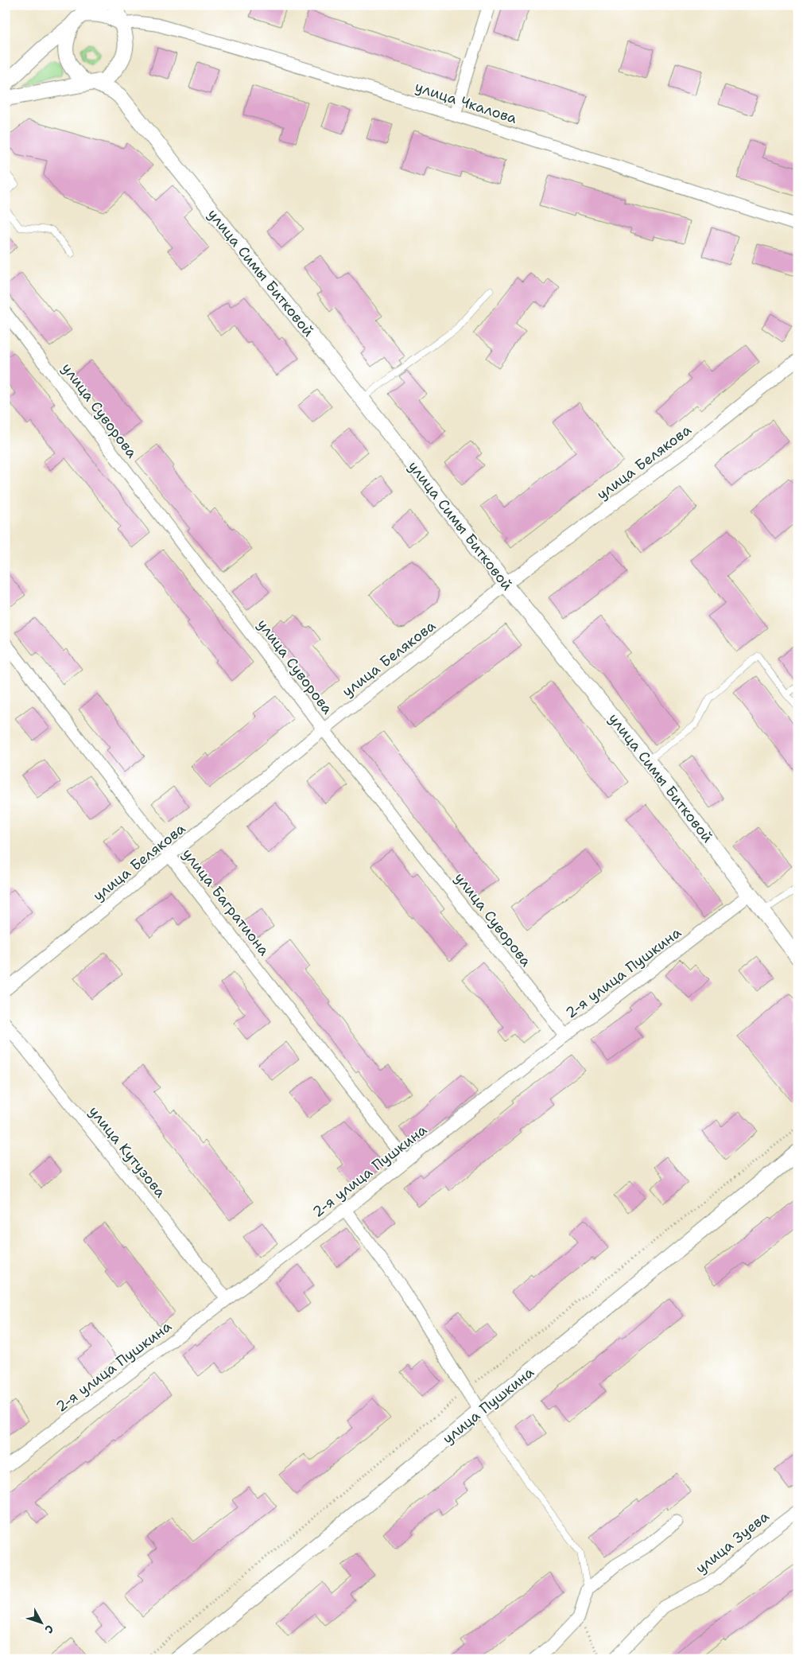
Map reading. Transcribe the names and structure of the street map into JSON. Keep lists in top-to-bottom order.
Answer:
{
  "streets": {
    "street": [
      "улица Чкалова",
      "улица Симы Битковой",
      "улица Суворова",
      "улица Белякова",
      "улица Багратиона",
      "2-я улица Пушкина",
      "улица Кутузова",
      "улица Пушкина",
      "улица Зуева"
    ]
  },
  "crossings": [
    ["улица Симы Битковой", "улица Белякова"],
    ["улица Симы Битковой", "2-я улица Пушкина"],
    ["улица Суворова", "улица Белякова"],
    ["улица Суворова", "2-я улица Пушкина"],
    ["улица Белякова", "улица Багратиона"],
    ["улица Багратиона", "2-я улица Пушкина"],
    ["2-я улица Пушкина", "улица Кутузова"]
  ],
  "north": "bottom right"
}
